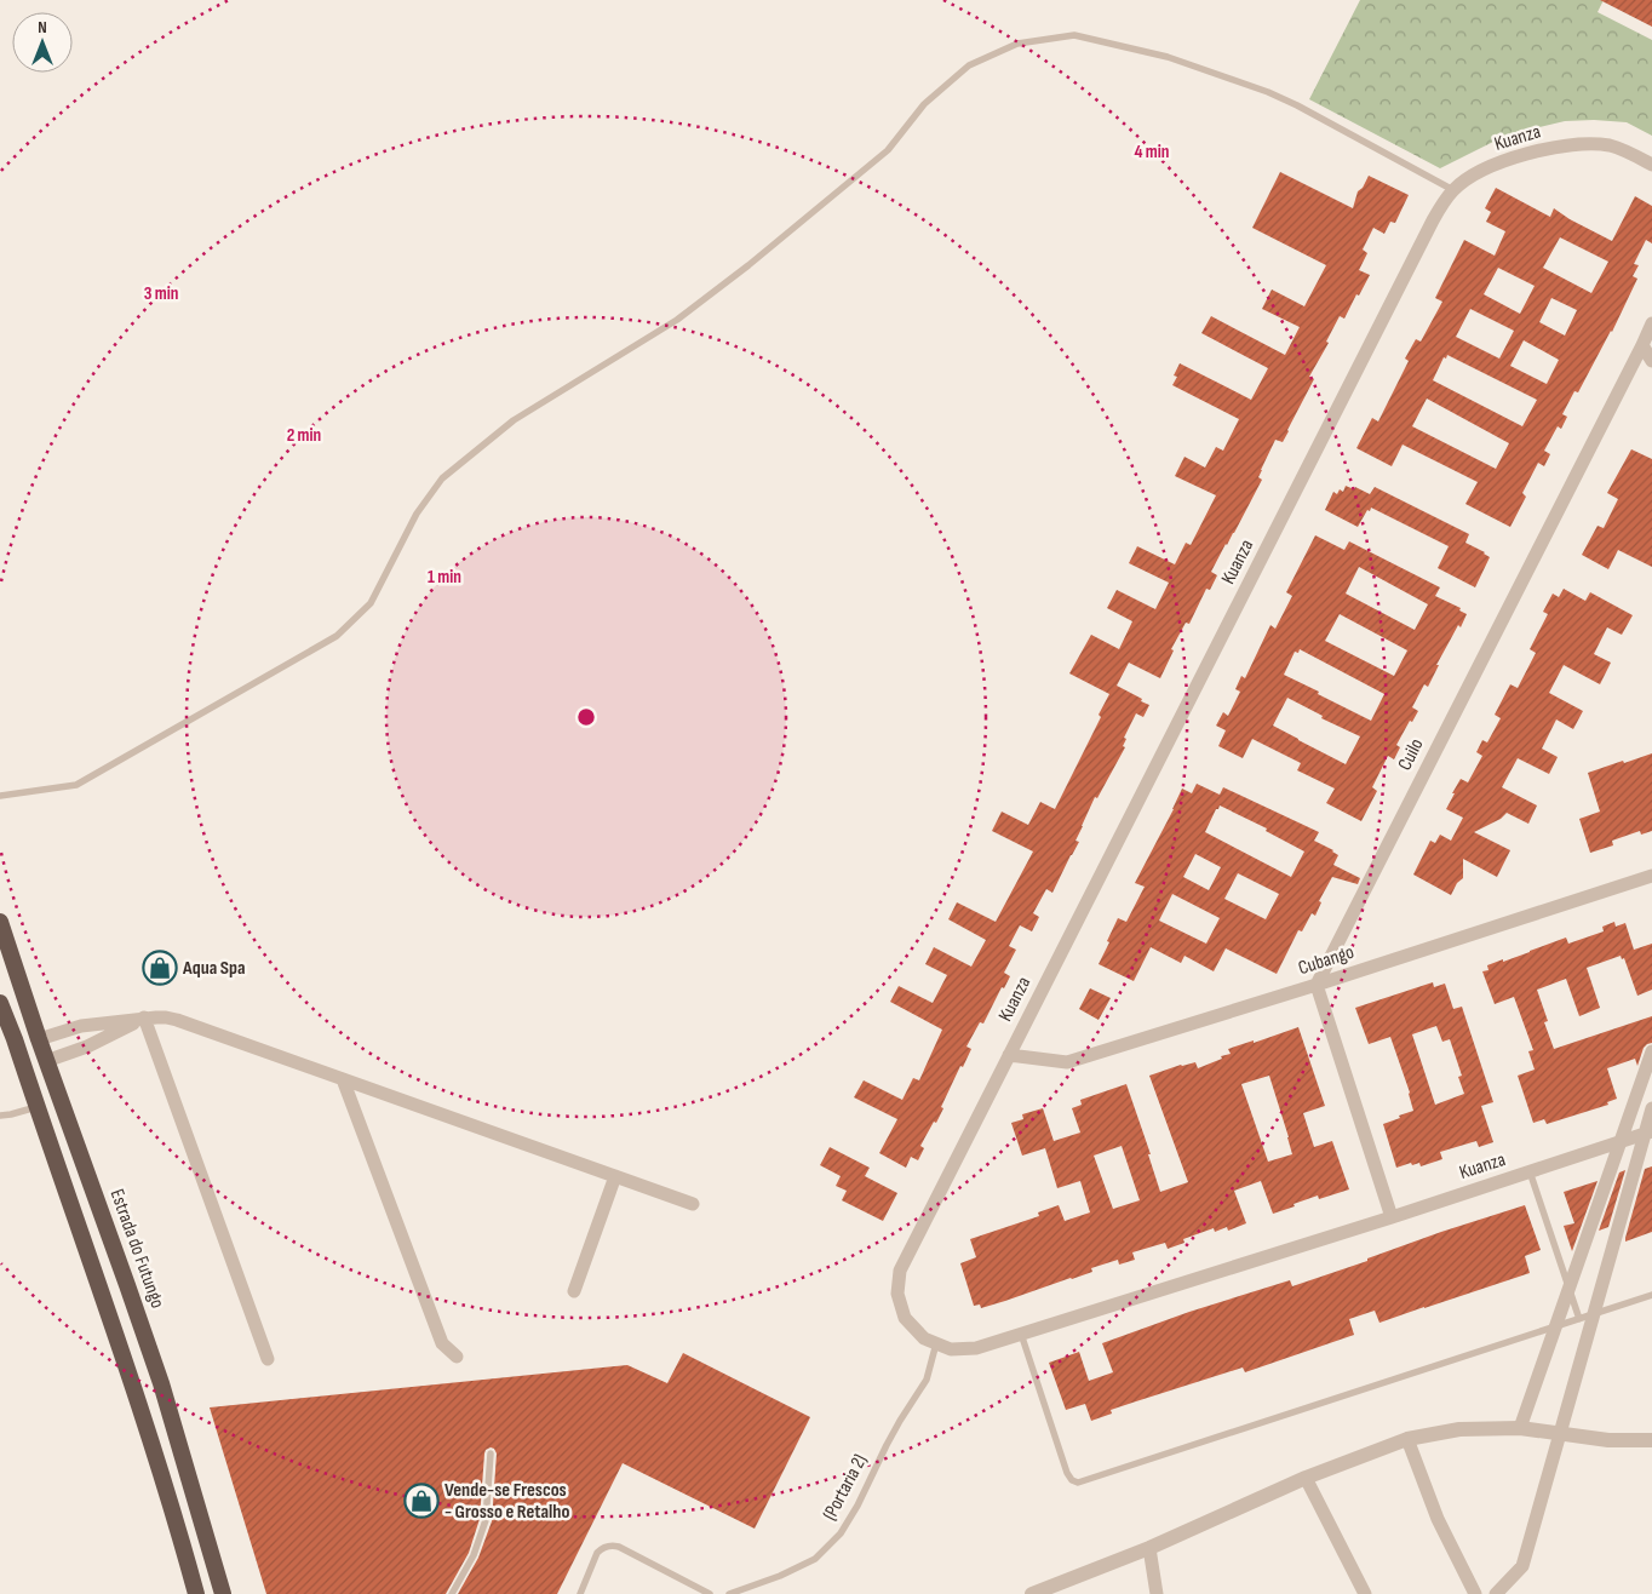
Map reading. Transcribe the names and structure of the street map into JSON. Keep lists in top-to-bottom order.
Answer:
{
  "streets": {
    "highway": ["Estrada do Futungo"],
    "street": ["Kuanza", "Cuilo", "Cubango"],
    "lane": ["(Portaria 2)"]
  },
  "crossings": [
    ["Kuanza", "Cubango"],
    ["Kuanza", "(Portaria 2)"],
    ["Cuilo", "Cubango"]
  ],
  "places": {
    "shop": ["Aqua Spa", "Vende-se Frescos - Grosso e Retalho"]
  },
  "north": "top",
  "rings": [
    "4 min",
    "3 min",
    "2 min",
    "1 min"
  ]
}
